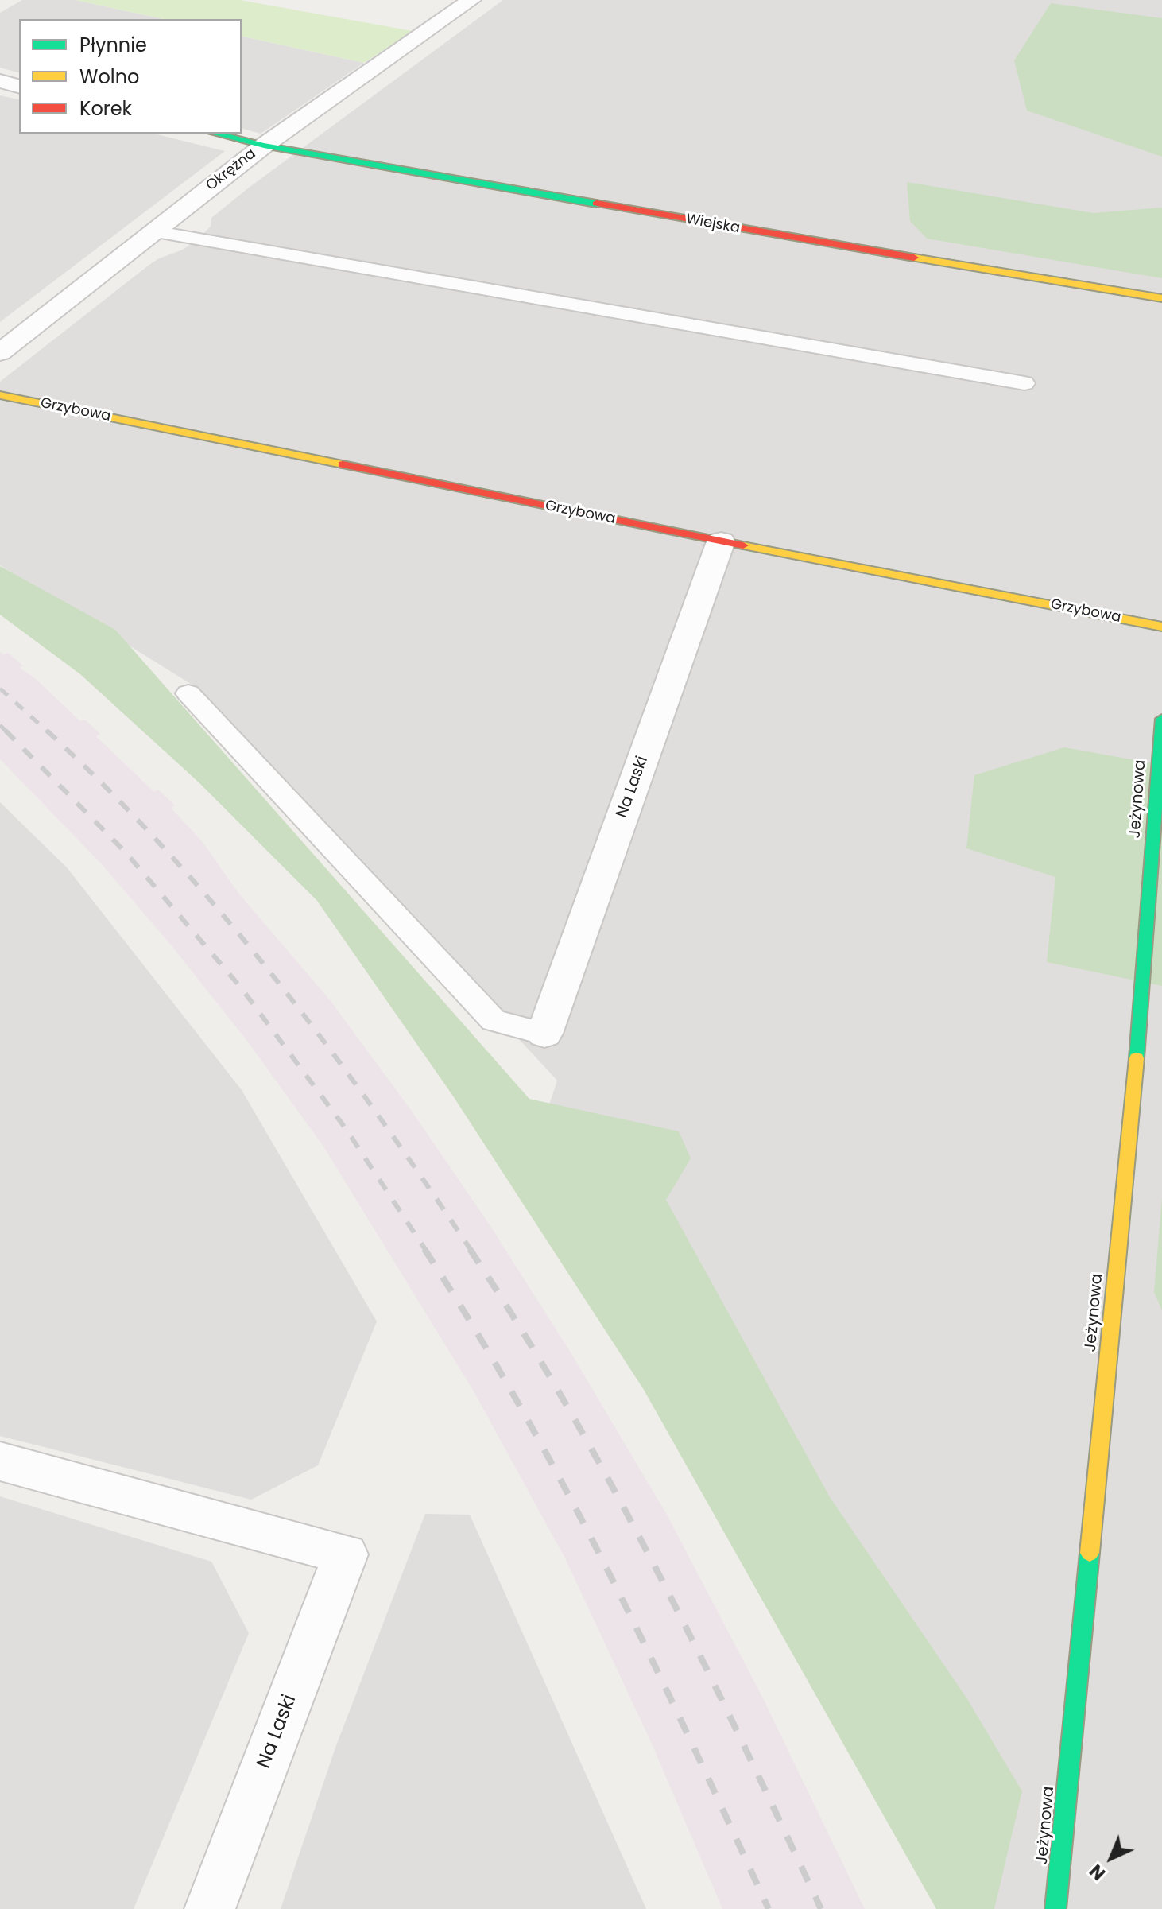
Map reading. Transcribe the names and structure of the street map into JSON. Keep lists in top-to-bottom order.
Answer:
{
  "streets": {
    "street": [
      "Okrężna",
      "Wiejska",
      "Grzybowa",
      "Na Laski",
      "Jeżynowa"
    ]
  },
  "crossings": [
    ["Okrężna", "Wiejska"],
    ["Grzybowa", "Na Laski"]
  ],
  "legend": ["Płynnie", "Wolno", "Korek"],
  "north": "bottom left"
}
